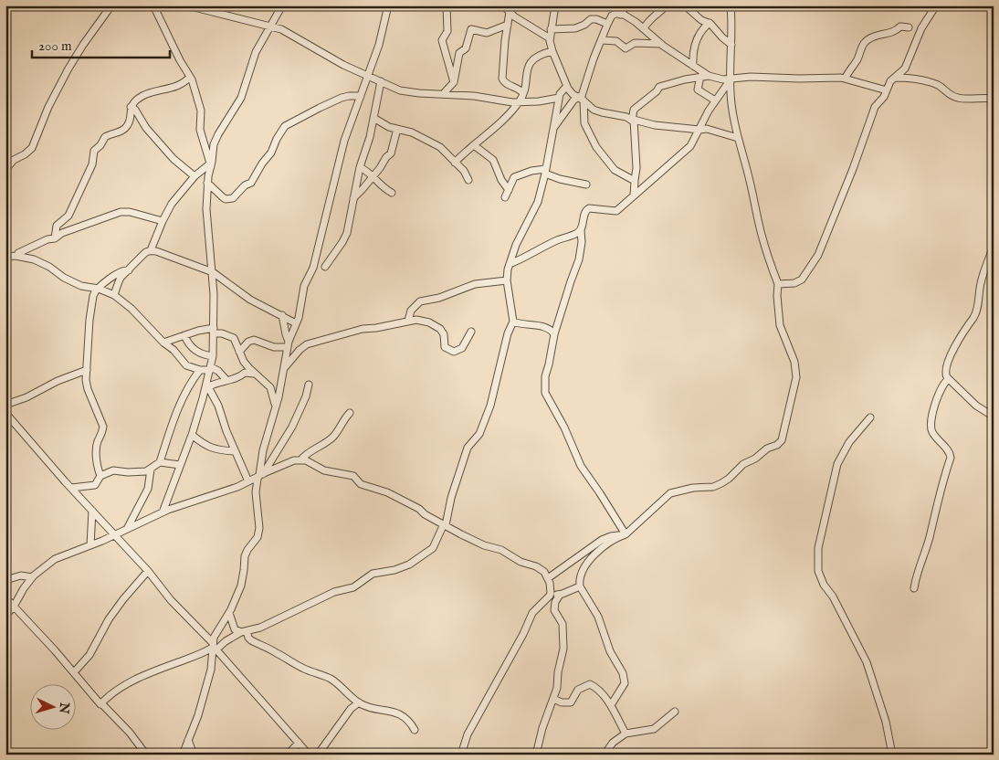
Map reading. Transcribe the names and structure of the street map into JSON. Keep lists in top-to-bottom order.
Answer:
{
  "scale_bar": "200 m",
  "north": "right"
}
